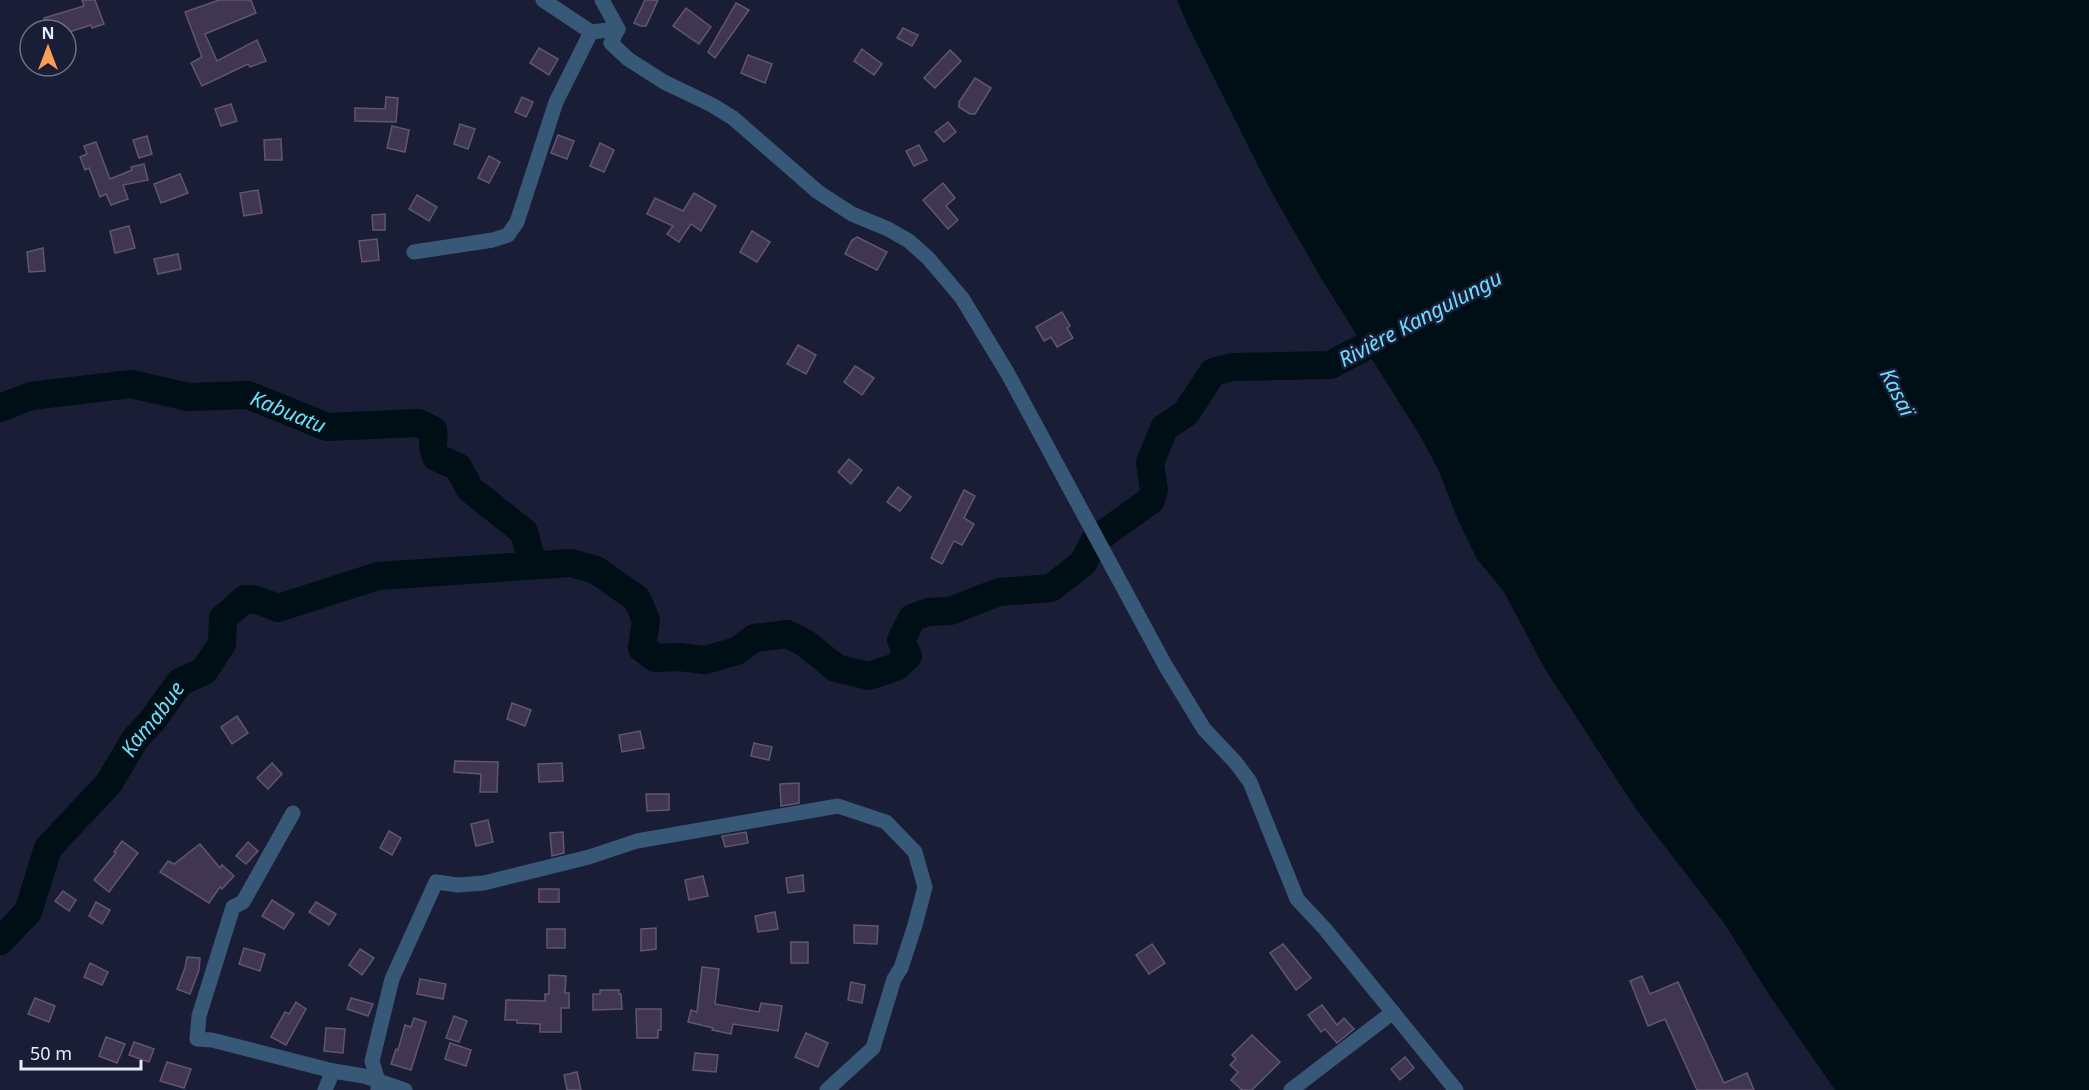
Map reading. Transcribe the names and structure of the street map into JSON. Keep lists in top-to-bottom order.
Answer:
{
  "water": [
    "Rivière Kangulungu",
    "Kasaï",
    "Kabuatu",
    "Kamabue"
  ],
  "scale_bar": "50 m",
  "north": "top"
}
